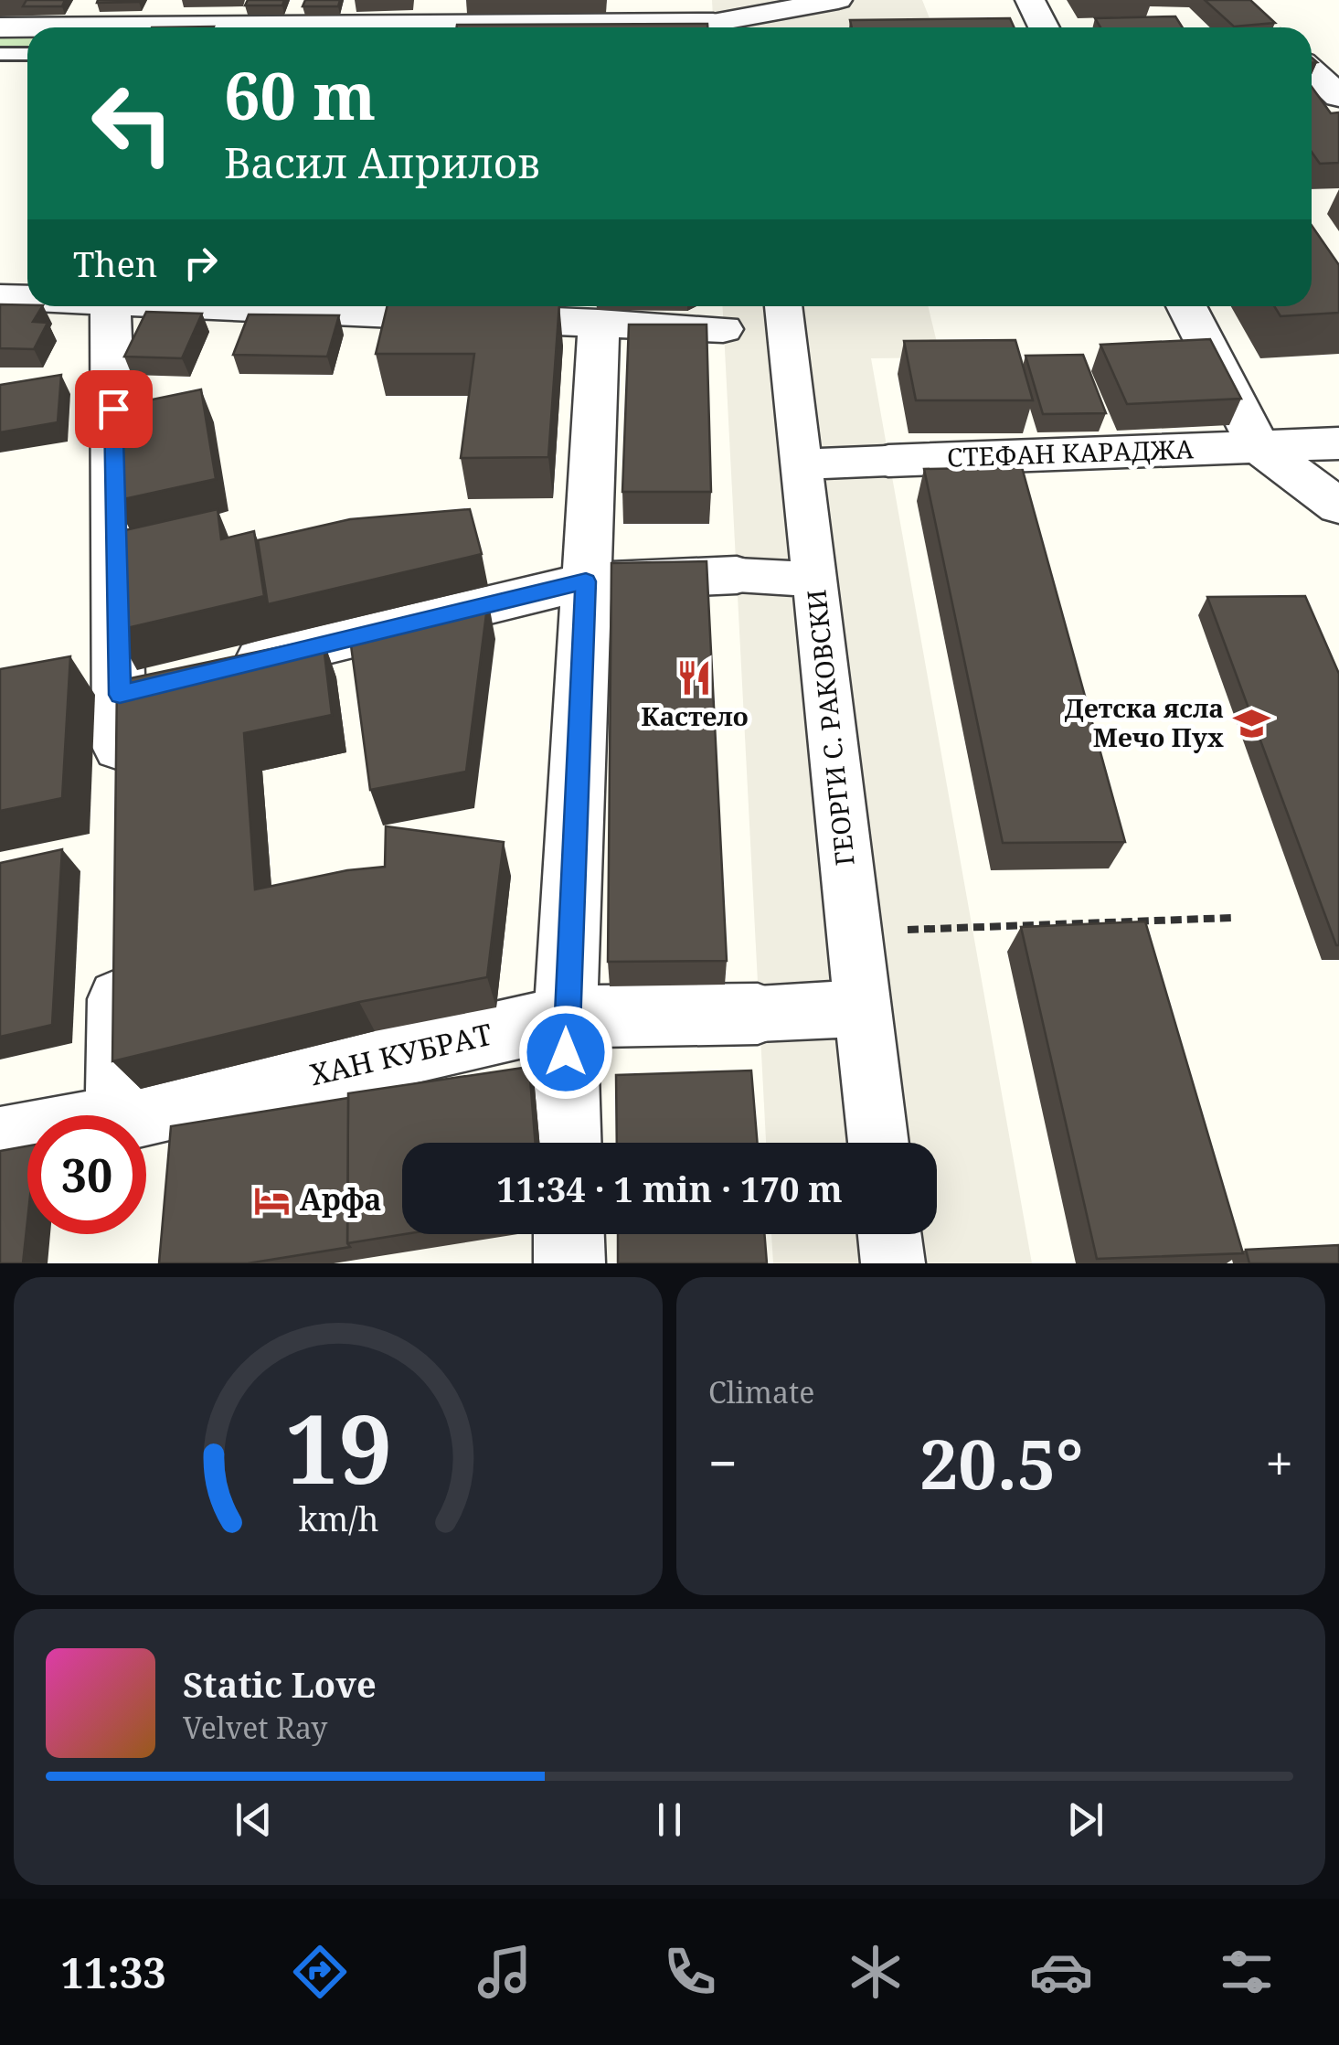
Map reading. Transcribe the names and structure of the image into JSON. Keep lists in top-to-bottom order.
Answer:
{
  "streets": {
    "street": ["СТЕФАН КАРАДЖА", "ГЕОРГИ С. РАКОВСКИ", "ХАН КУБРАТ"]
  },
  "crossings": [
    ["СТЕФАН КАРАДЖА", "ГЕОРГИ С. РАКОВСКИ"],
    ["ГЕОРГИ С. РАКОВСКИ", "ХАН КУБРАТ"]
  ],
  "places": {
    "restaurant": ["Кастело"],
    "school or university": ["Детска ясла Мечо Пух"],
    "hotel": ["Арфа"]
  },
  "page": {
    "turn": ["60 m", "Васил Априлов"],
    "then": "Then",
    "limit": "30",
    "trip": "11:34 · 1 min · 170 m",
    "tile": "Climate",
    "heat": ["−", "20.5°", "+"],
    "song": ["Static Love", "Velvet Ray"],
    "tabs": "11:33",
    "gauge": ["19", "km/h"]
  }
}
